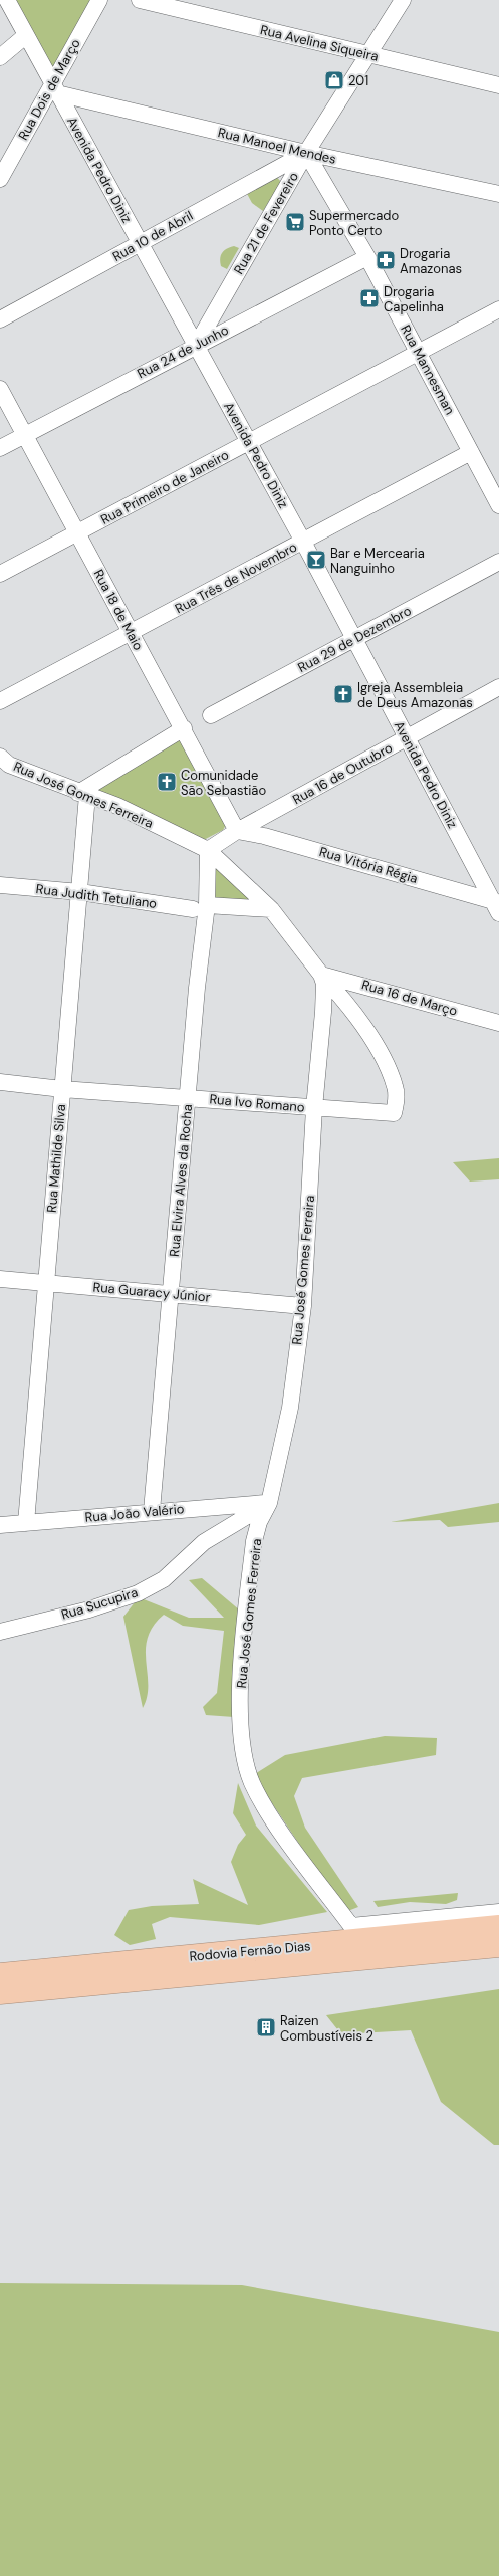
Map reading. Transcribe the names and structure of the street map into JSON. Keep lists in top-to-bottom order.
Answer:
{
  "streets": {
    "highway": ["Rodovia Fernão Dias"],
    "street": [
      "Rua Avelina Siqueira",
      "Rua Dois de Março",
      "Rua Manoel Mendes",
      "Avenida Pedro Diniz",
      "Rua 21 de Fevereiro",
      "Rua 10 de Abril",
      "Rua 24 de Junho",
      "Rua Mannesman",
      "Rua Primeiro de Janeiro",
      "Rua Três de Novembro",
      "Rua 18 de Maio",
      "Rua 29 de Dezembro",
      "Rua 16 de Outubro",
      "Rua José Gomes Ferreira",
      "Rua Vitória Régia",
      "Rua Judith Tetuliano",
      "Rua 16 de Março",
      "Rua Ivo Romano",
      "Rua Mathilde Silva",
      "Rua Elvira Alves da Rocha",
      "Rua Guaracy Júnior",
      "Rua João Valério",
      "Rua Sucupira"
    ]
  },
  "crossings": [
    ["Rua Avelina Siqueira", "Rua 21 de Fevereiro"],
    ["Rua Dois de Março", "Rua Manoel Mendes"],
    ["Rua Dois de Março", "Avenida Pedro Diniz"],
    ["Rua Manoel Mendes", "Avenida Pedro Diniz"],
    ["Rua Manoel Mendes", "Rua 21 de Fevereiro"],
    ["Rua Manoel Mendes", "Rua 10 de Abril"],
    ["Rua Manoel Mendes", "Rua Mannesman"],
    ["Avenida Pedro Diniz", "Rua 21 de Fevereiro"],
    ["Avenida Pedro Diniz", "Rua 10 de Abril"],
    ["Avenida Pedro Diniz", "Rua 24 de Junho"],
    ["Avenida Pedro Diniz", "Rua Primeiro de Janeiro"],
    ["Avenida Pedro Diniz", "Rua Três de Novembro"],
    ["Avenida Pedro Diniz", "Rua 29 de Dezembro"],
    ["Avenida Pedro Diniz", "Rua 16 de Outubro"],
    ["Avenida Pedro Diniz", "Rua Vitória Régia"],
    ["Rua 21 de Fevereiro", "Rua 10 de Abril"],
    ["Rua 21 de Fevereiro", "Rua 24 de Junho"],
    ["Rua 21 de Fevereiro", "Rua Mannesman"],
    ["Rua 10 de Abril", "Rua Mannesman"],
    ["Rua 24 de Junho", "Rua Mannesman"],
    ["Rua 24 de Junho", "Rua 18 de Maio"],
    ["Rua Mannesman", "Rua Primeiro de Janeiro"],
    ["Rua Mannesman", "Rua Três de Novembro"],
    ["Rua Primeiro de Janeiro", "Rua 18 de Maio"],
    ["Rua Três de Novembro", "Rua 18 de Maio"],
    ["Rua 18 de Maio", "Rua 16 de Outubro"],
    ["Rua 18 de Maio", "Rua Vitória Régia"],
    ["Rua 16 de Outubro", "Rua José Gomes Ferreira"],
    ["Rua 16 de Outubro", "Rua Vitória Régia"],
    ["Rua 16 de Outubro", "Rua Elvira Alves da Rocha"],
    ["Rua José Gomes Ferreira", "Rua Judith Tetuliano"],
    ["Rua José Gomes Ferreira", "Rua 16 de Março"],
    ["Rua José Gomes Ferreira", "Rua Ivo Romano"],
    ["Rua José Gomes Ferreira", "Rua Mathilde Silva"],
    ["Rua José Gomes Ferreira", "Rua Elvira Alves da Rocha"],
    ["Rua José Gomes Ferreira", "Rua Guaracy Júnior"],
    ["Rua José Gomes Ferreira", "Rua João Valério"],
    ["Rua José Gomes Ferreira", "Rua Sucupira"],
    ["Rua Judith Tetuliano", "Rua Mathilde Silva"],
    ["Rua Judith Tetuliano", "Rua Elvira Alves da Rocha"],
    ["Rua 16 de Março", "Rua Ivo Romano"],
    ["Rua Ivo Romano", "Rua Mathilde Silva"],
    ["Rua Ivo Romano", "Rua Elvira Alves da Rocha"],
    ["Rua Mathilde Silva", "Rua Guaracy Júnior"],
    ["Rua Mathilde Silva", "Rua João Valério"],
    ["Rua Elvira Alves da Rocha", "Rua Guaracy Júnior"],
    ["Rua Elvira Alves da Rocha", "Rua João Valério"],
    ["Rua João Valério", "Rua Sucupira"]
  ],
  "places": {
    "shop": ["201"],
    "supermarket": ["Supermercado Ponto Certo"],
    "pharmacy": ["Drogaria Amazonas", "Drogaria Capelinha"],
    "bar": ["Bar e Mercearia Nanguinho"],
    "church": ["Igreja Assembleia de Deus Amazonas", "Comunidade São Sebastião"],
    "building": ["Raizen Combustíveis 2"]
  }
}
